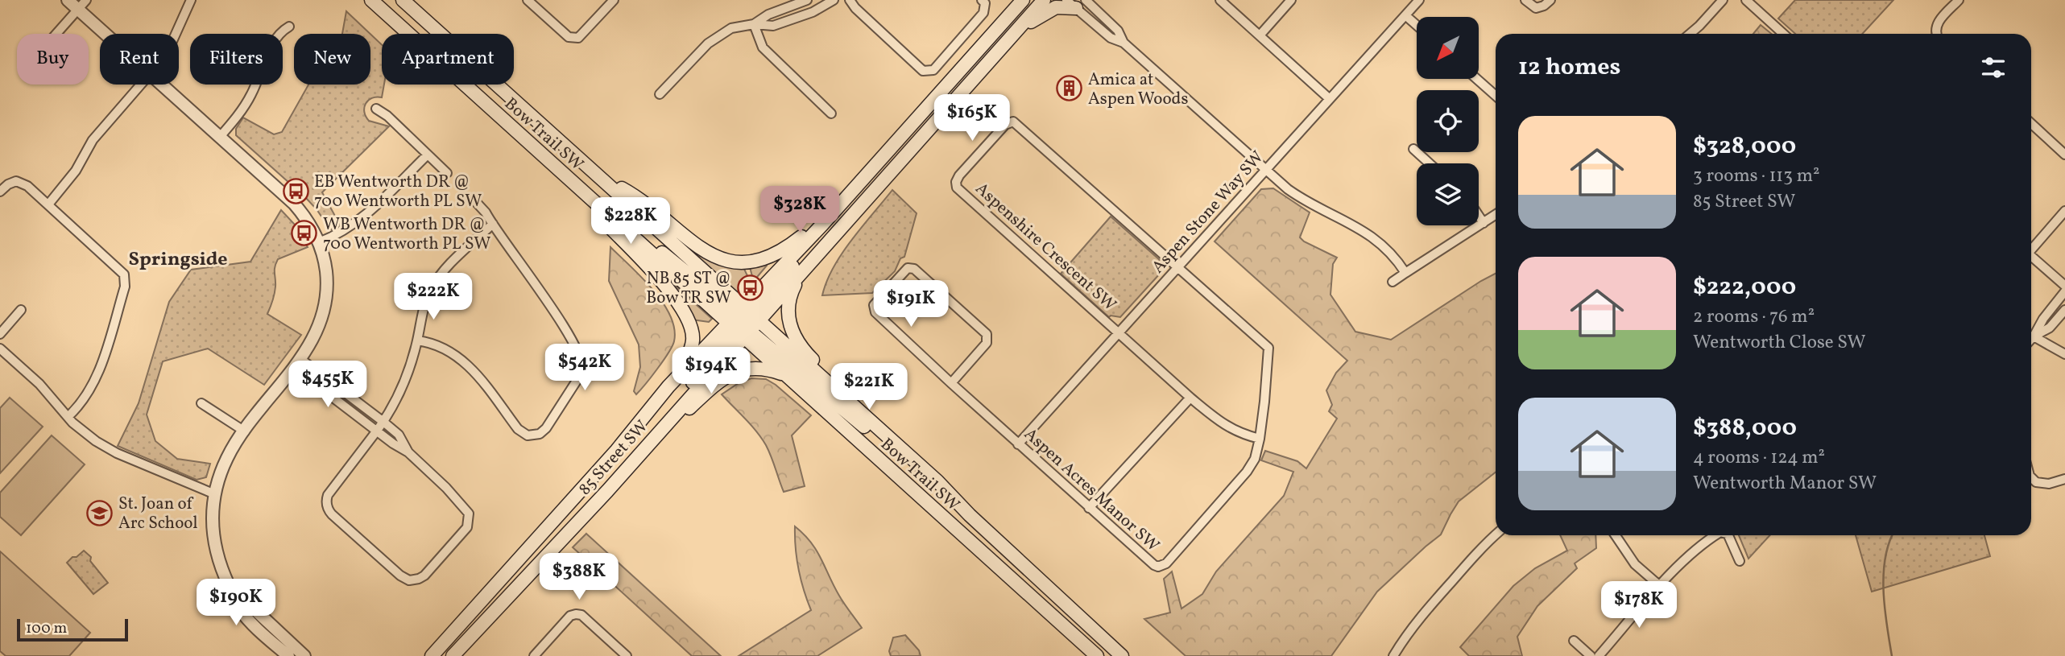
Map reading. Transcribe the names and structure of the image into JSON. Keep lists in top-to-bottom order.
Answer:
{
  "streets": {
    "main road": ["Bow Trail SW", "85 Street SW"],
    "street": ["Aspen Stone Way SW", "Aspenshire Crescent SW", "Aspen Acres Manor SW"]
  },
  "crossings": [
    ["Bow Trail SW", "85 Street SW"],
    ["Aspen Stone Way SW", "Aspenshire Crescent SW"],
    ["Aspen Stone Way SW", "Aspen Acres Manor SW"],
    ["Aspenshire Crescent SW", "Aspen Acres Manor SW"]
  ],
  "districts": ["Springside"],
  "places": {
    "building": ["Amica at Aspen Woods"],
    "bus stop": ["EB Wentworth DR @ 700 Wentworth PL SW", "WB Wentworth DR @ 700 Wentworth PL SW", "NB 85 ST @ Bow TR SW"],
    "school or university": ["St. Joan of Arc School"]
  },
  "scale_bar": "100 m",
  "north": "bottom left",
  "page": {
    "chip": [
      "Buy",
      "Rent",
      "Filters",
      "New",
      "Apartment"
    ],
    "heading": "12 homes",
    "price": [
      "$165K",
      "$328K",
      "$228K",
      "$222K",
      "$191K",
      "$542K",
      "$194K",
      "$455K",
      "$221K",
      "$388K",
      "$190K",
      "$178K"
    ],
    "list": [
      {
        "name": "$328,000",
        "note": "3 rooms · 113 m² · 85 Street SW"
      },
      {
        "name": "$222,000",
        "note": "2 rooms · 76 m² · Wentworth Close SW"
      },
      {
        "name": "$388,000",
        "note": "4 rooms · 124 m² · Wentworth Manor SW"
      }
    ],
    "scale": "100 m"
  }
}
